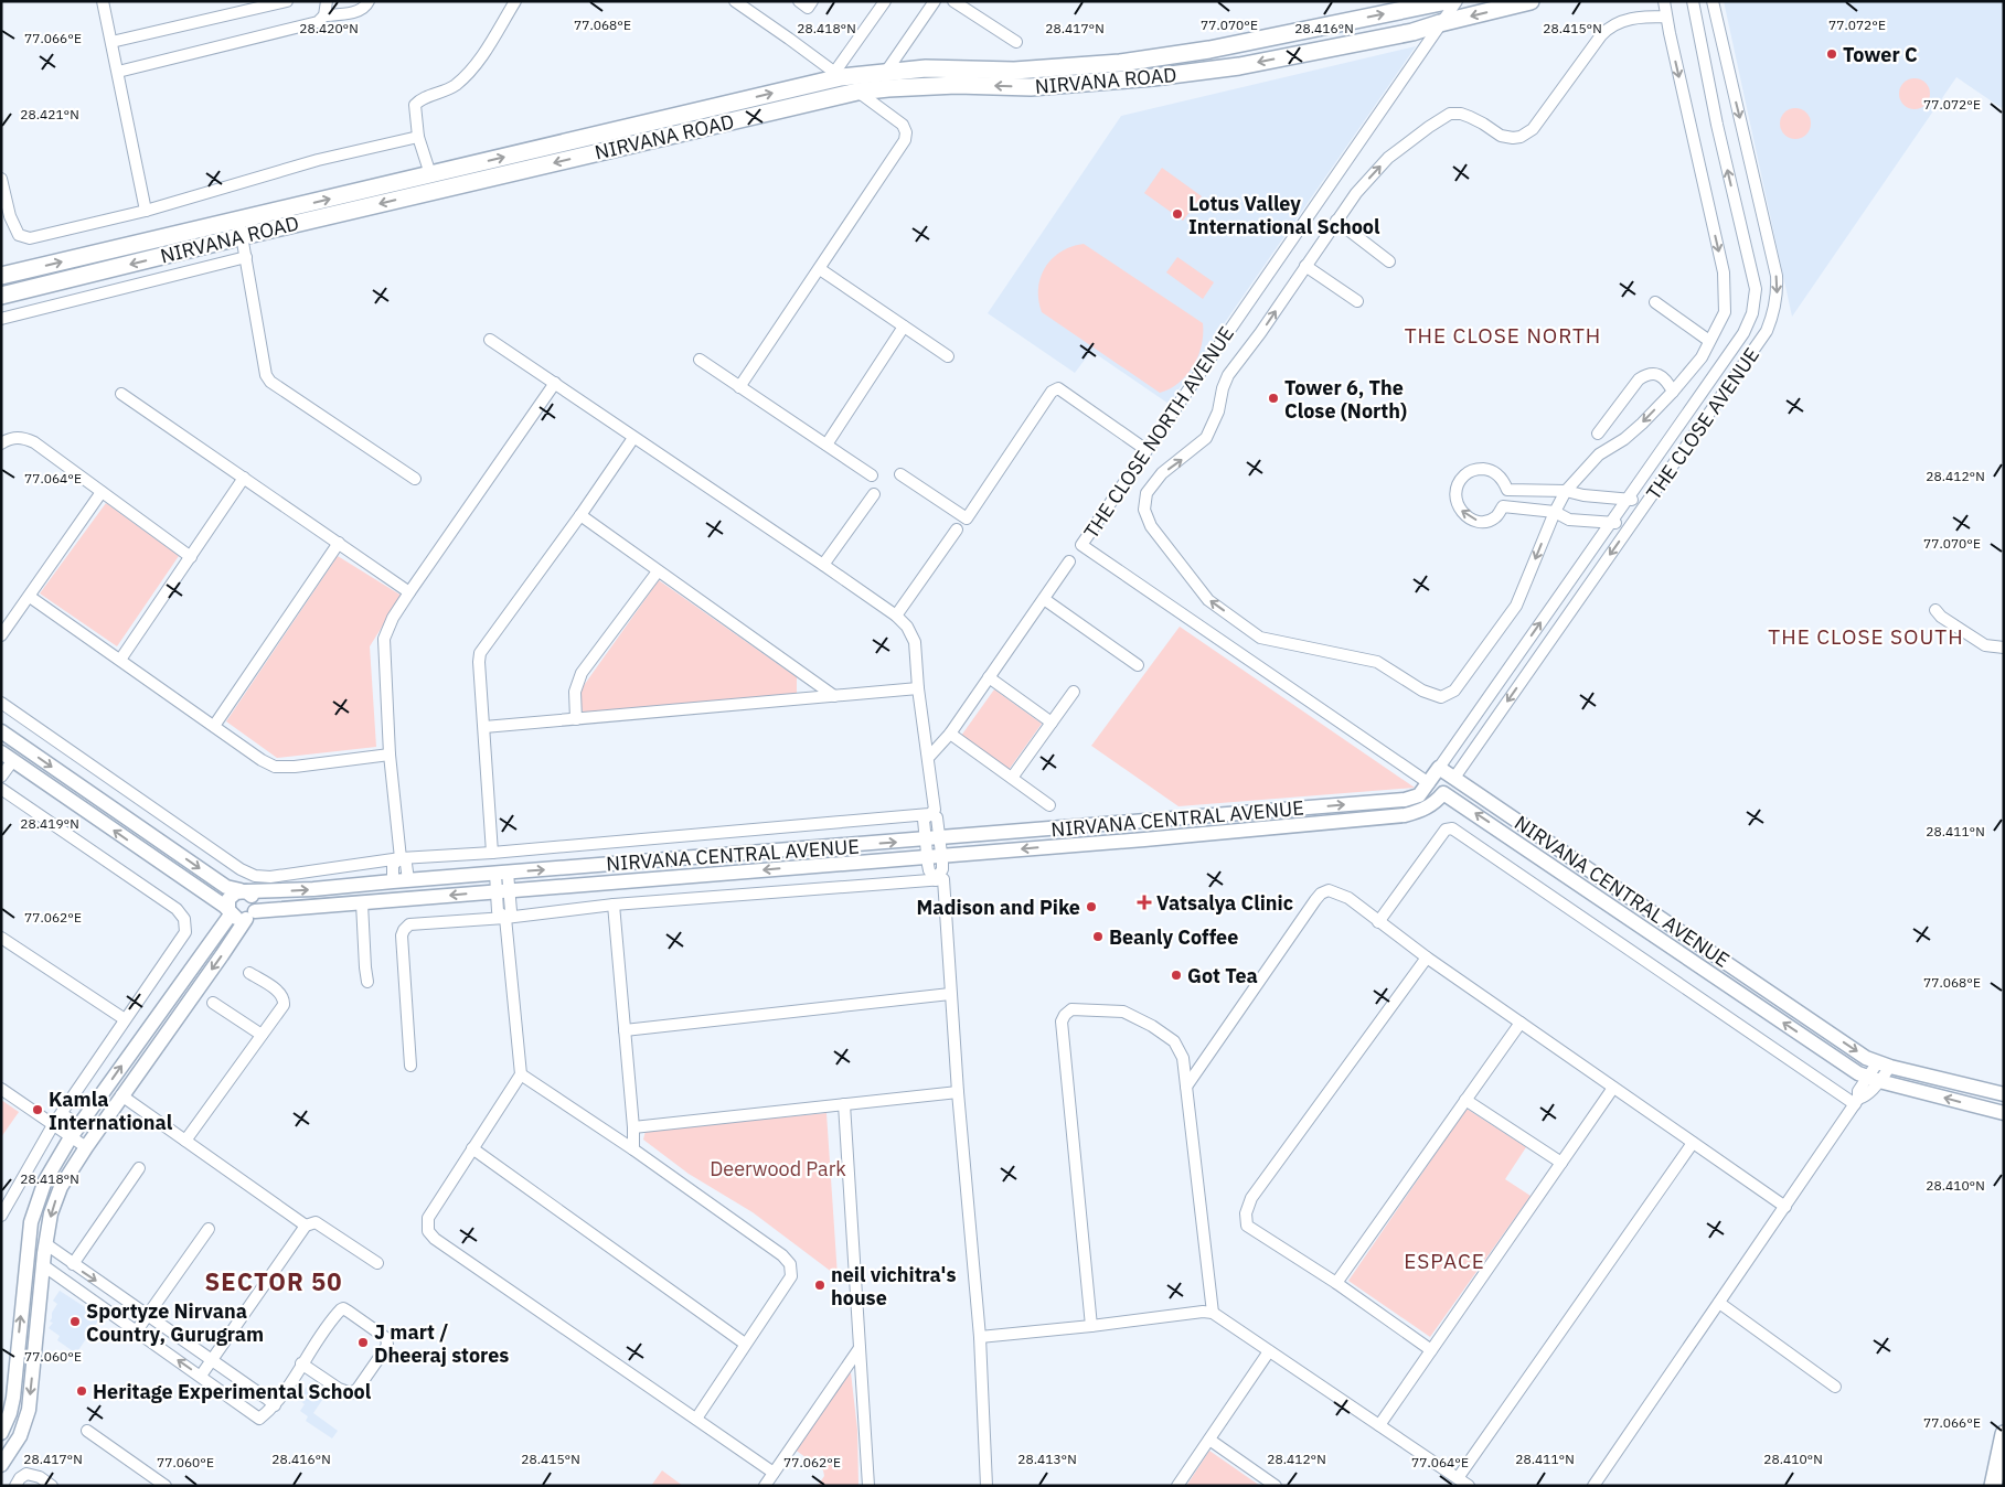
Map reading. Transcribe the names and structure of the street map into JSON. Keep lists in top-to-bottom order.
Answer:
{
  "streets": {
    "main road": ["NIRVANA ROAD"],
    "street": ["THE CLOSE AVENUE", "THE CLOSE NORTH AVENUE", "NIRVANA CENTRAL AVENUE"]
  },
  "crossings": [
    ["NIRVANA ROAD", "THE CLOSE NORTH AVENUE"],
    ["THE CLOSE AVENUE", "NIRVANA CENTRAL AVENUE"],
    ["THE CLOSE NORTH AVENUE", "NIRVANA CENTRAL AVENUE"]
  ],
  "districts": [
    "THE CLOSE NORTH",
    "THE CLOSE SOUTH",
    "ESPACE",
    "SECTOR 50"
  ],
  "parks": ["Deerwood Park"],
  "places": {
    "other": [
      "Tower C",
      "Lotus Valley International School",
      "Tower 6, The Close (North)",
      "Madison and Pike",
      "Beanly Coffee",
      "Got Tea",
      "Kamla International",
      "neil vichitra's house",
      "Sportyze Nirvana Country, Gurugram",
      "J mart / Dheeraj stores",
      "Heritage Experimental School"
    ],
    "health": ["Vatsalya Clinic"]
  },
  "coordinates": [
    "77.072°E",
    "77.068°E",
    "77.070°E",
    "28.420°N",
    "28.418°N",
    "28.417°N",
    "28.416°N",
    "28.415°N",
    "77.066°E",
    "28.421°N",
    "28.412°N",
    "77.064°E",
    "28.419°N",
    "28.411°N",
    "77.062°E",
    "28.410°N",
    "77.060°E",
    "28.413°N"
  ]
}
